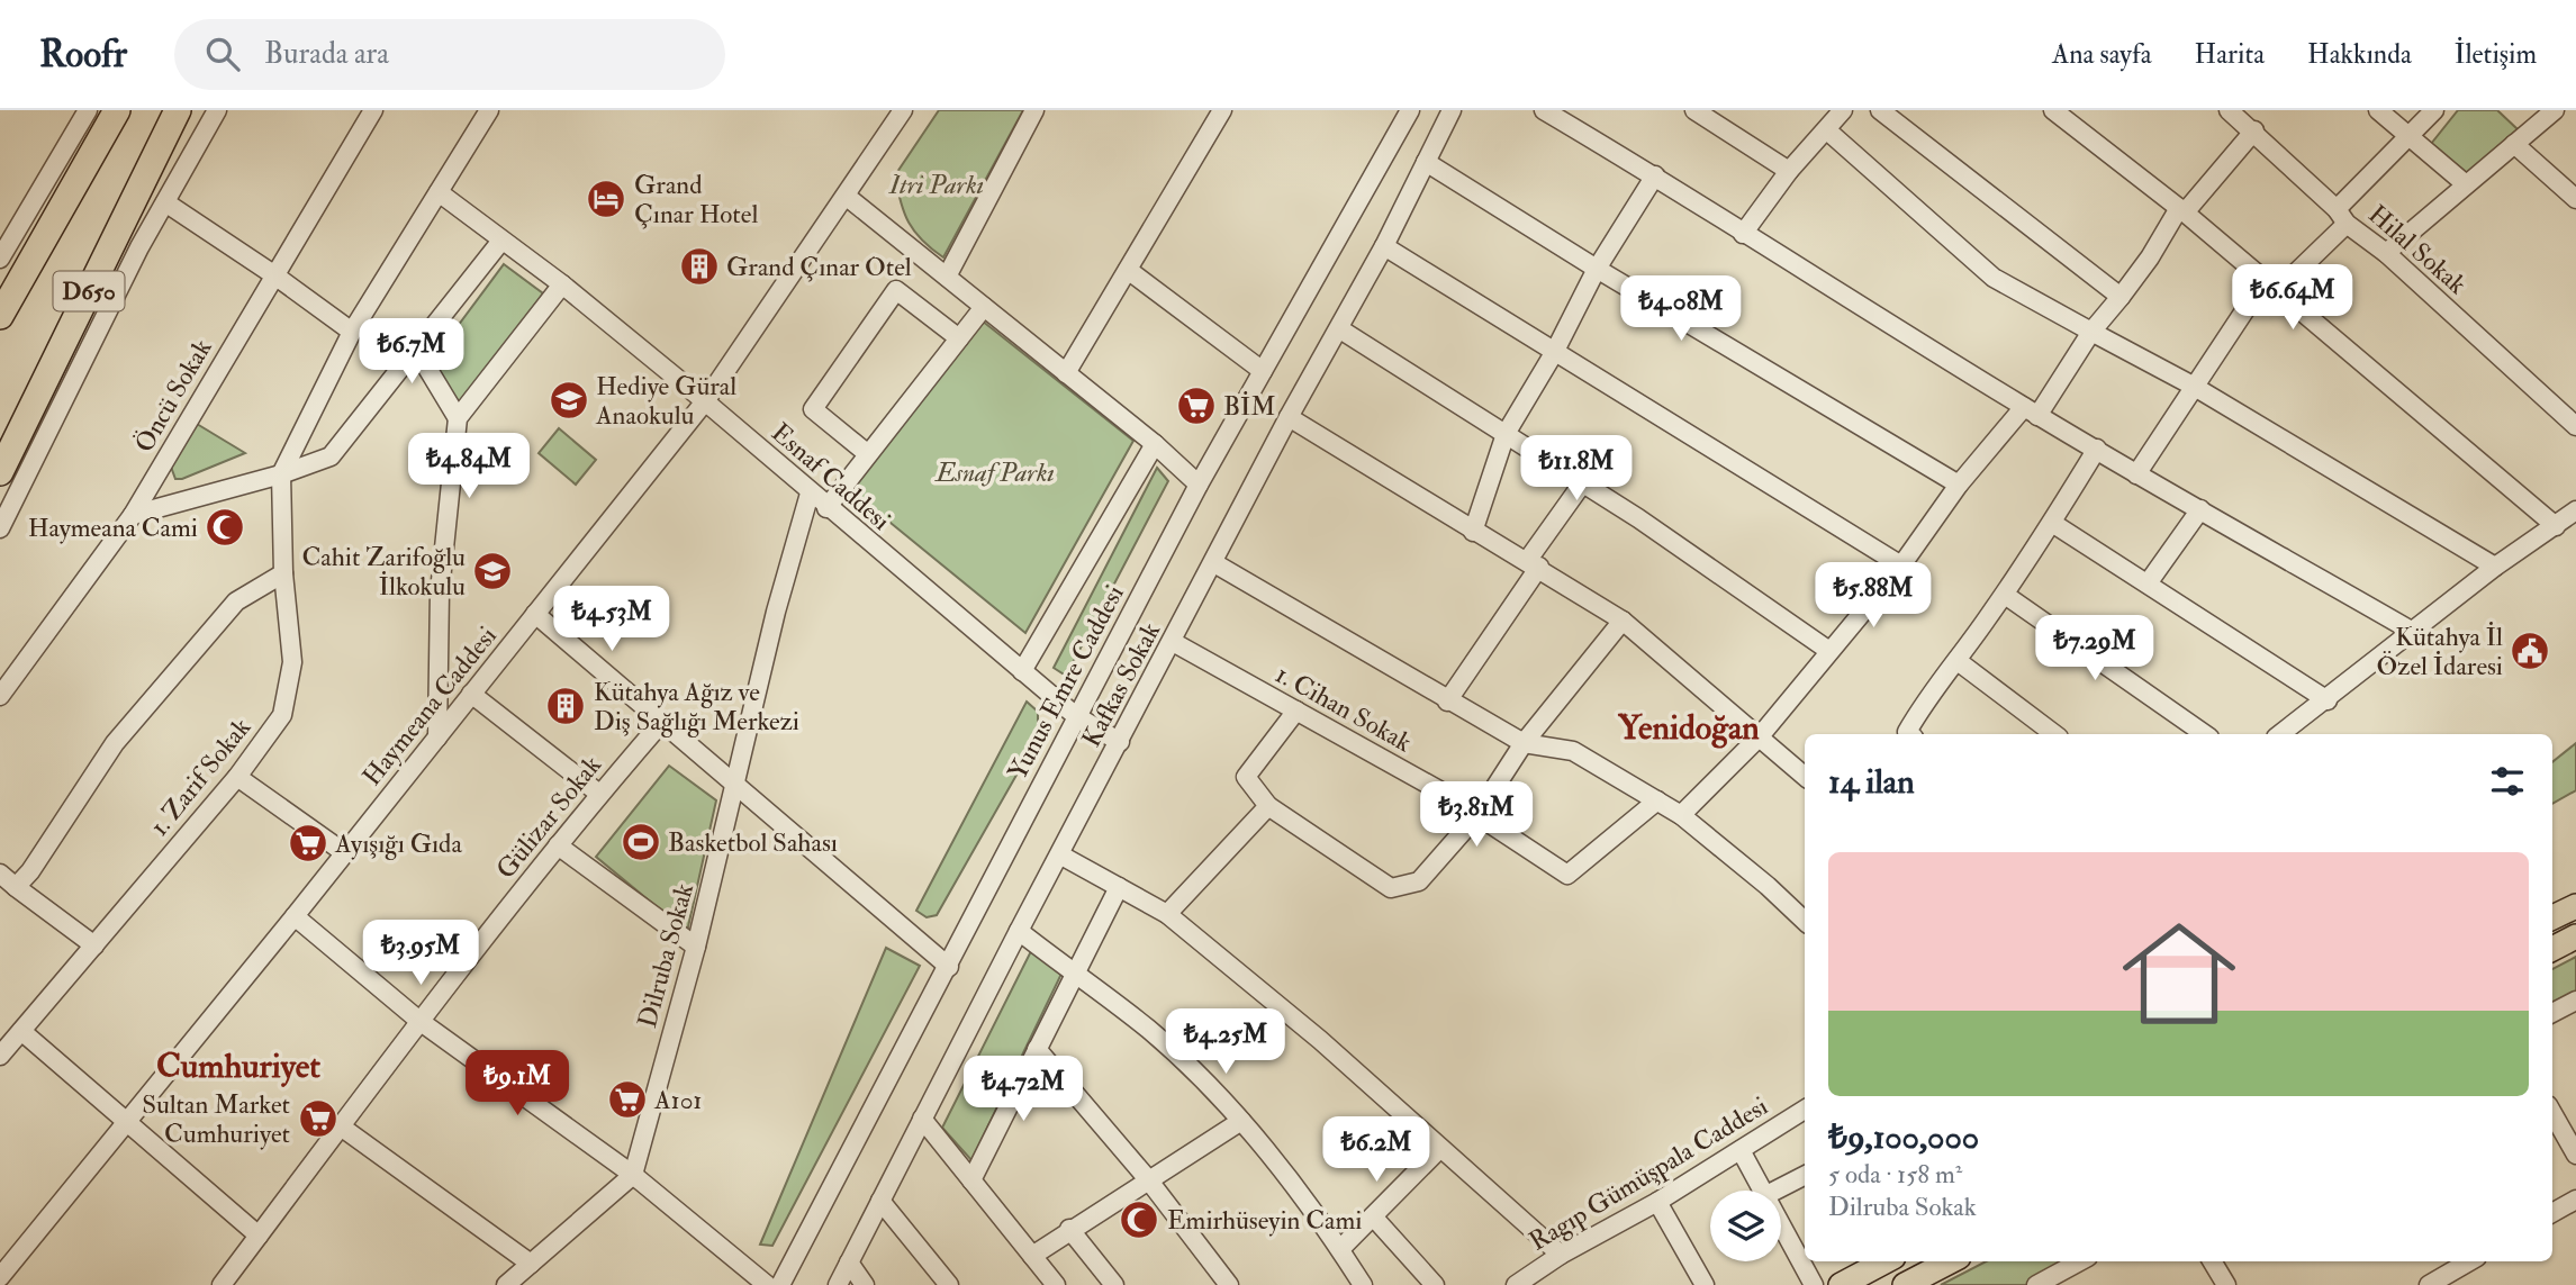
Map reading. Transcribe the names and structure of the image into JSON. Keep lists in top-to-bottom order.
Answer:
{
  "streets": {
    "highway": ["D650"],
    "street": [
      "Hilal Sokak",
      "Öncü Sokak",
      "Esnaf Caddesi",
      "Yunus Emre Caddesi",
      "Kafkas Sokak",
      "Haymeana Caddesi",
      "1. Cihan Sokak",
      "1. Zarif Sokak",
      "Gülizar Sokak",
      "Dilruba Sokak",
      "Ragıp Gümüşpala Caddesi"
    ]
  },
  "crossings": [
    ["Esnaf Caddesi", "Yunus Emre Caddesi"],
    ["Esnaf Caddesi", "Kafkas Sokak"],
    ["Esnaf Caddesi", "Haymeana Caddesi"],
    ["Esnaf Caddesi", "Dilruba Sokak"],
    ["Kafkas Sokak", "1. Cihan Sokak"]
  ],
  "districts": ["Yenidoğan", "Cumhuriyet"],
  "parks": ["Itri Parkı", "Esnaf Parkı"],
  "places": {
    "hotel": ["Grand Çınar Hotel"],
    "building": ["Grand Çınar Otel", "Kütahya Ağız ve Diş Sağlığı Merkezi"],
    "school or university": ["Hediye Güral Anaokulu", "Cahit Zarifoğlu İlkokulu"],
    "supermarket": [
      "BİM",
      "Ayışığı Gıda",
      "A101",
      "Sultan Market Cumhuriyet"
    ],
    "mosque": ["Haymeana Cami", "Emirhüseyin Cami"],
    "public building": ["Kütahya İl Özel İdaresi"],
    "sports": ["Basketbol Sahası"]
  },
  "page": {
    "header": "Roofr",
    "search": "Burada ara",
    "nav": [
      "Ana sayfa",
      "Harita",
      "Hakkında",
      "İletişim"
    ],
    "price": [
      "₺6.64M",
      "₺4.08M",
      "₺6.7M",
      "₺4.84M",
      "₺11.8M",
      "₺5.88M",
      "₺4.53M",
      "₺7.29M",
      "₺3.81M",
      "₺3.95M",
      "₺4.25M",
      "₺9.1M",
      "₺4.72M",
      "₺6.2M"
    ],
    "heading": "14 ilan",
    "list": [
      {
        "name": "₺9,100,000",
        "note": "5 oda · 158 m² · Dilruba Sokak"
      }
    ]
  }
}
